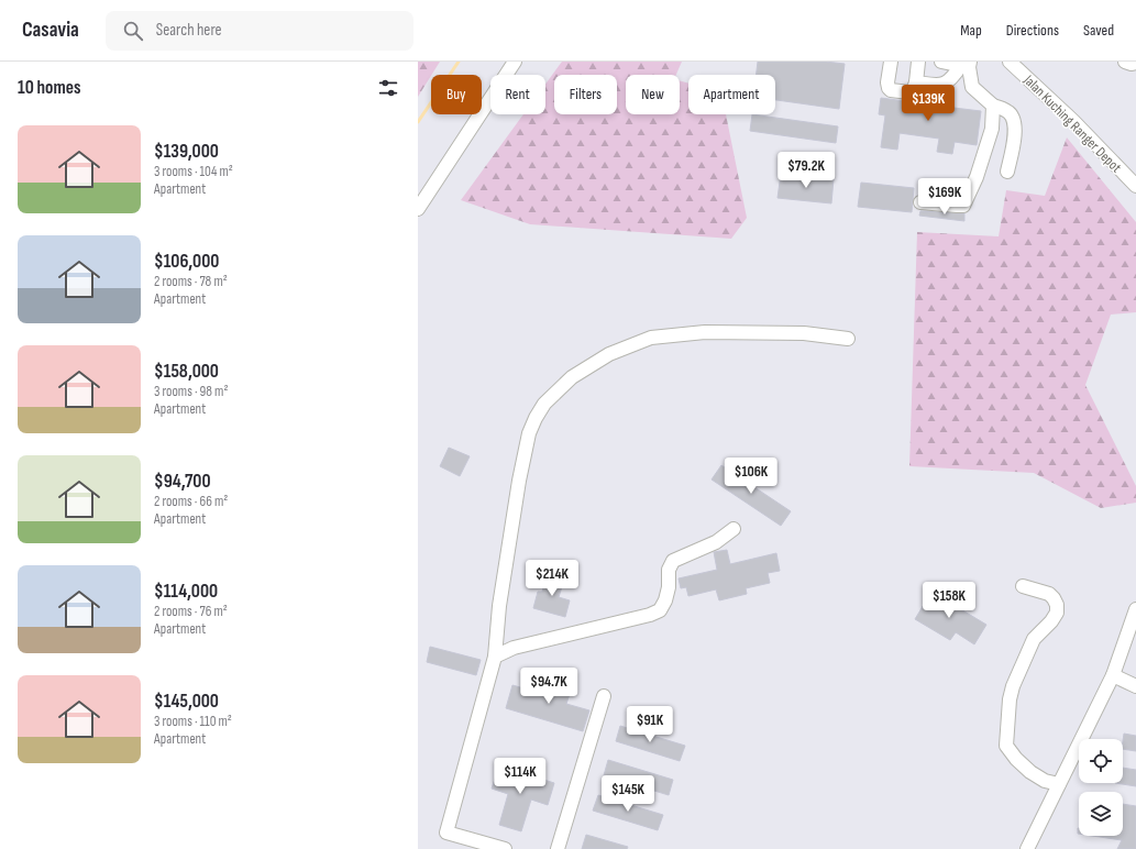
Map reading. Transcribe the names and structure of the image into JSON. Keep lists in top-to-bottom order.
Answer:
{
  "streets": {
    "street": ["Jalan Kuching Ranger Depot"]
  },
  "page": {
    "header": "Casavia",
    "search": "Search here",
    "nav": ["Map", "Directions", "Saved"],
    "heading": "10 homes",
    "chip": [
      "Buy",
      "Rent",
      "Filters",
      "New",
      "Apartment"
    ],
    "price": [
      "$139K",
      "$79.2K",
      "$169K",
      "$106K",
      "$214K",
      "$158K",
      "$94.7K",
      "$91K",
      "$114K",
      "$145K"
    ],
    "list": [
      {
        "name": "$139,000",
        "note": "3 rooms · 104 m² · Apartment"
      },
      {
        "name": "$106,000",
        "note": "2 rooms · 78 m² · Apartment"
      },
      {
        "name": "$158,000",
        "note": "3 rooms · 98 m² · Apartment"
      },
      {
        "name": "$94,700",
        "note": "2 rooms · 66 m² · Apartment"
      },
      {
        "name": "$114,000",
        "note": "2 rooms · 76 m² · Apartment"
      },
      {
        "name": "$145,000",
        "note": "3 rooms · 110 m² · Apartment"
      }
    ]
  }
}
